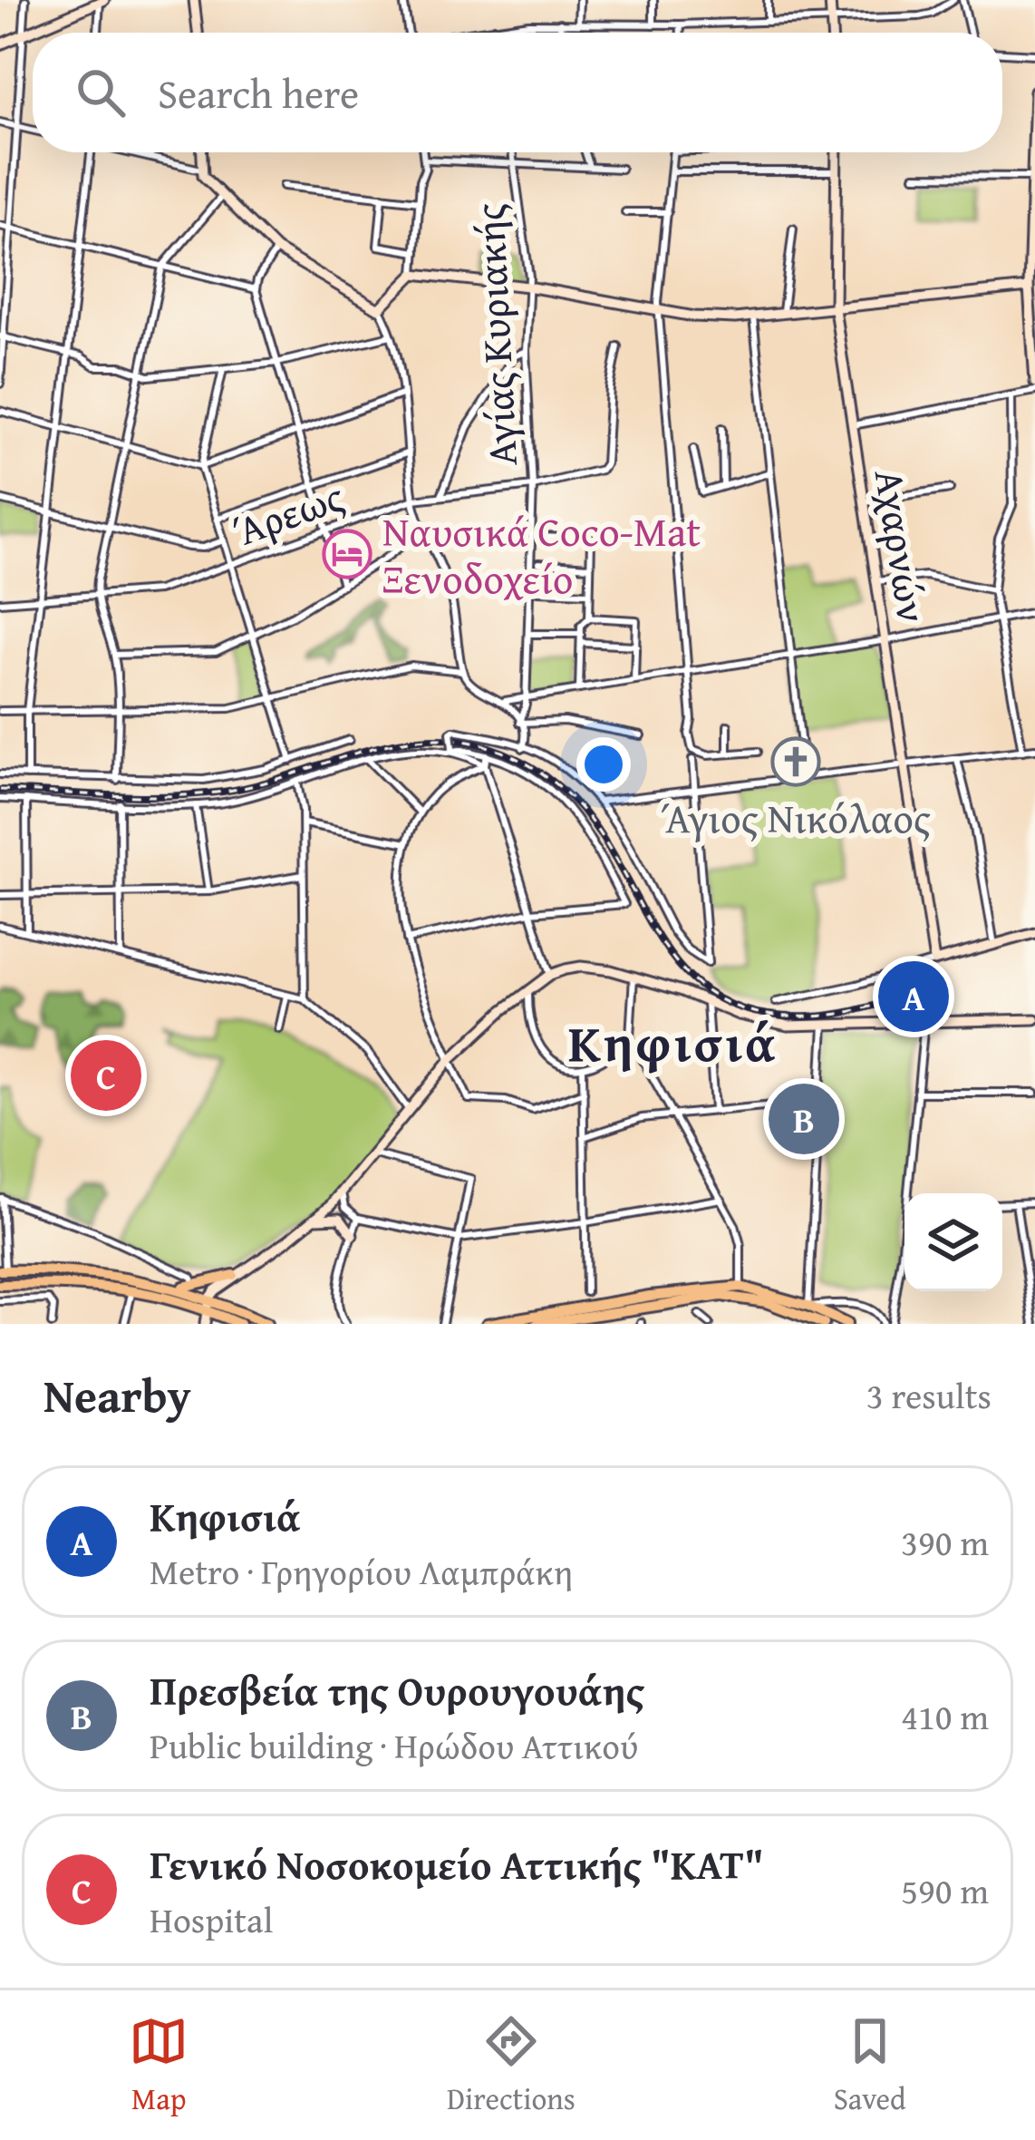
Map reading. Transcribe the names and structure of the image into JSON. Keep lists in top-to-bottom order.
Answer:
{
  "streets": {
    "street": ["Αγίας Κυριακής", "Άρεως", "Αχαρνών"]
  },
  "crossings": [
    ["Αγίας Κυριακής", "Άρεως"]
  ],
  "districts": ["Κηφισιά"],
  "places": {
    "hotel": ["Ναυσικά Coco-Mat Ξενοδοχείο"],
    "church": ["Άγιος Νικόλαος"]
  },
  "page": {
    "search": "Search here",
    "pins": ["A", "C", "B"],
    "heading": ["Nearby", "3 results"],
    "list": [
      {
        "mark": "A",
        "name": "Κηφισιά",
        "note": "Metro · Γρηγορίου Λαμπράκη",
        "value": "390 m"
      },
      {
        "mark": "B",
        "name": "Πρεσβεία της Ουρουγουάης",
        "note": "Public building · Ηρώδου Αττικού",
        "value": "410 m"
      },
      {
        "mark": "C",
        "name": "Γενικό Νοσοκομείο Αττικής \"ΚΑΤ\"",
        "note": "Hospital",
        "value": "590 m"
      }
    ],
    "nav": ["Map", "Directions", "Saved"]
  }
}
